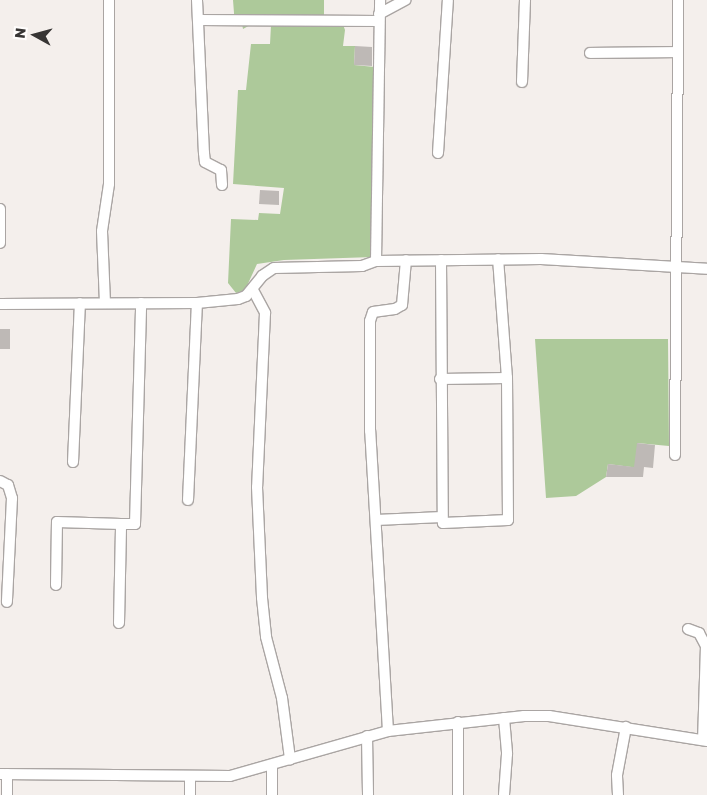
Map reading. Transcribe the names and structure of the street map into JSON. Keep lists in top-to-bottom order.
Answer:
{
  "north": "left"
}
